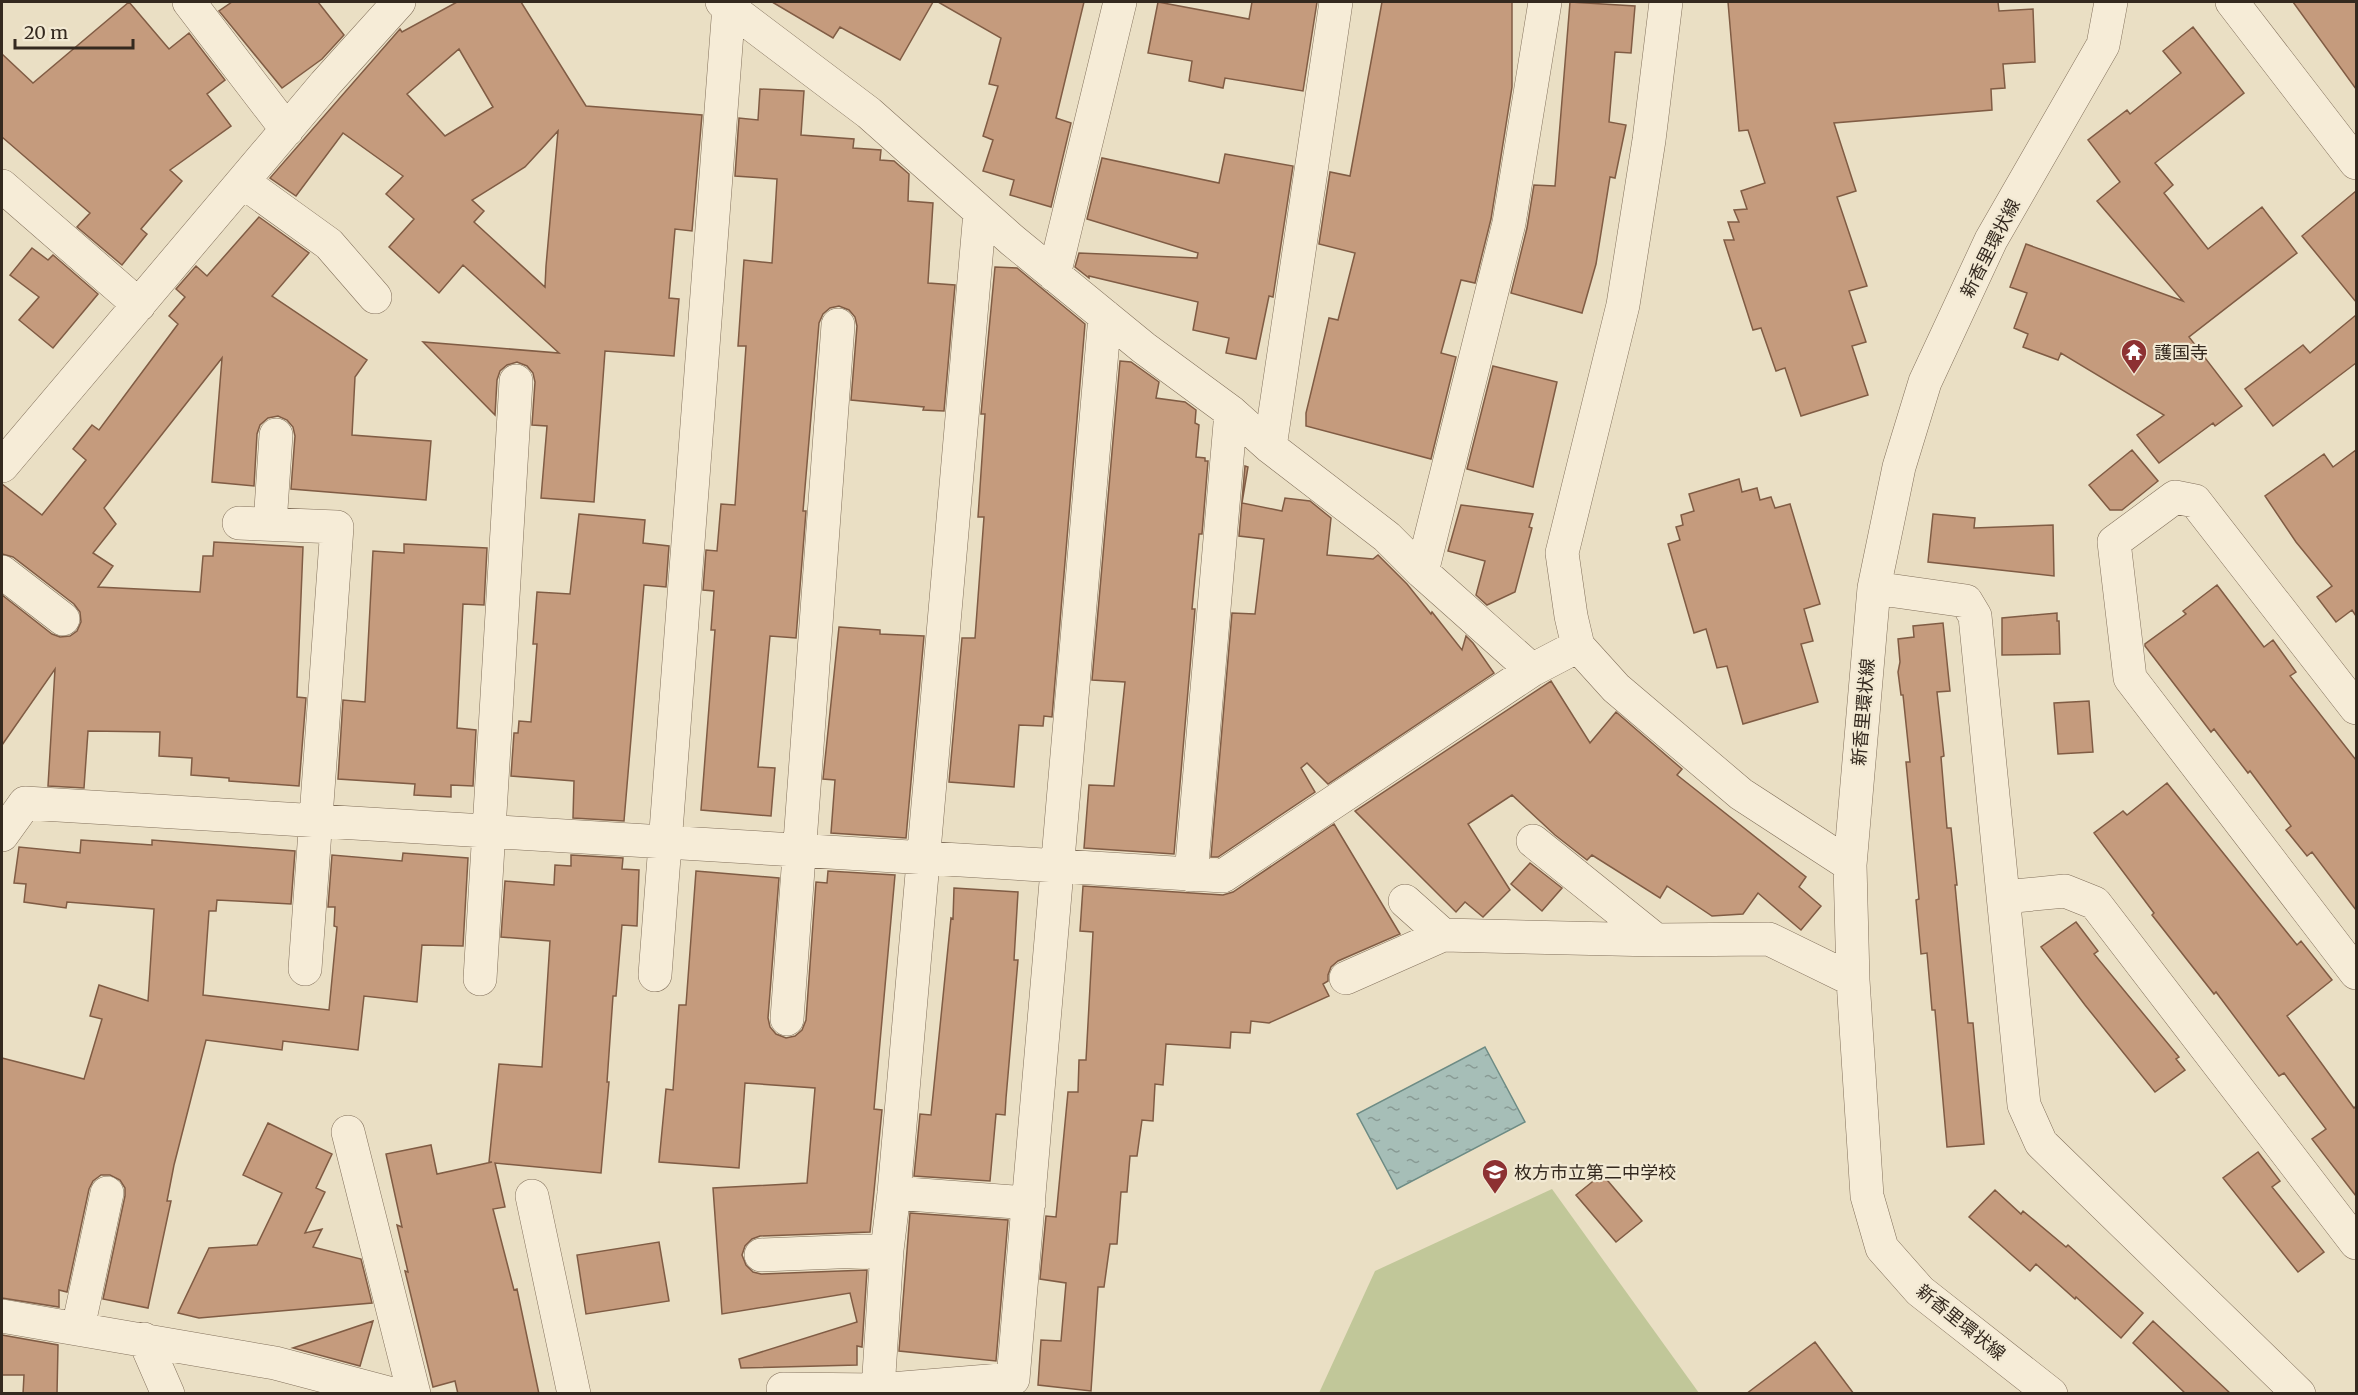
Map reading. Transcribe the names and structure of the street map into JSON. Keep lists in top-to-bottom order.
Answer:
{
  "streets": {
    "street": ["新香里環状線"]
  },
  "places": {
    "temple": ["護国寺"],
    "school or university": ["枚方市立第二中学校"]
  },
  "scale_bar": "20 m"
}
